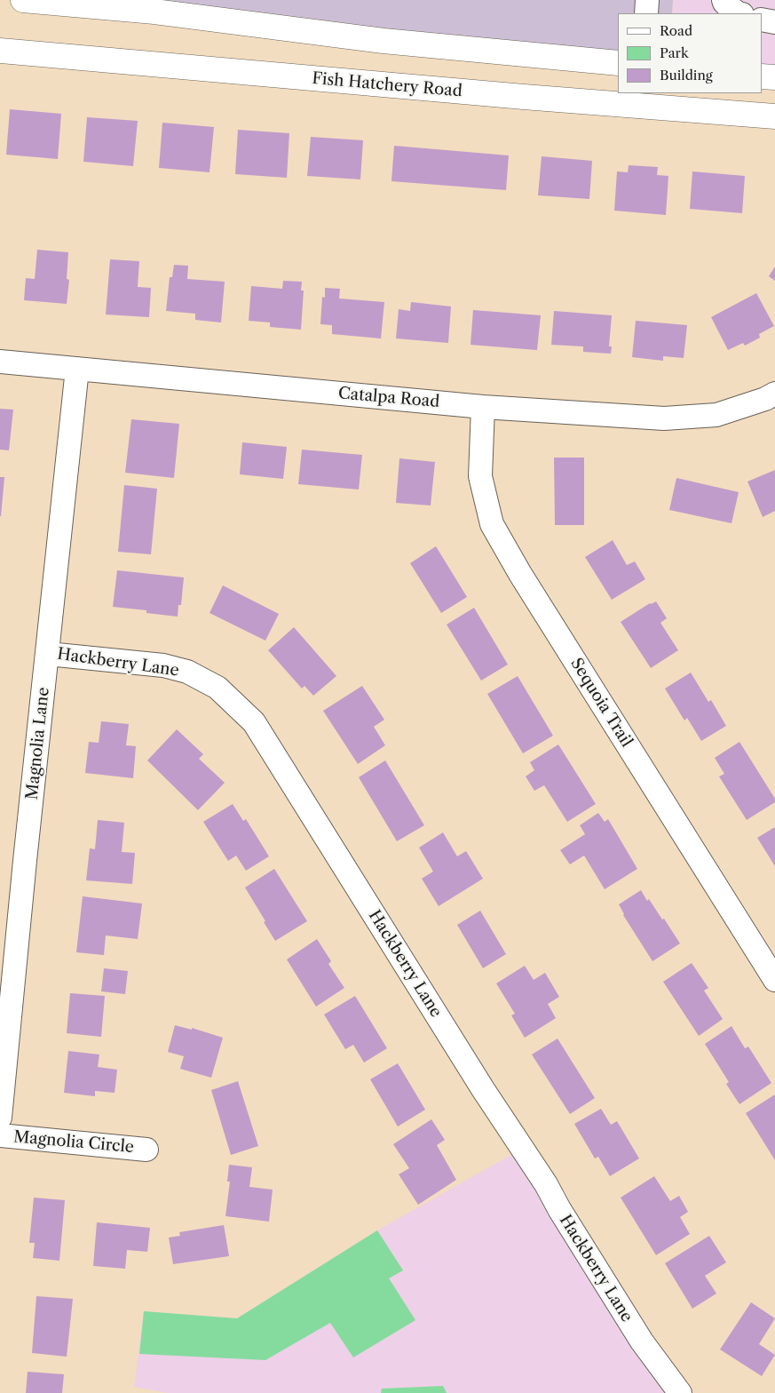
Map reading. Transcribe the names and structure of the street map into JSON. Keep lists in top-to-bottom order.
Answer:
{
  "streets": {
    "main road": ["Fish Hatchery Road"],
    "street": [
      "Catalpa Road",
      "Hackberry Lane",
      "Sequoia Trail",
      "Magnolia Lane",
      "Magnolia Circle"
    ]
  },
  "crossings": [
    ["Catalpa Road", "Sequoia Trail"],
    ["Catalpa Road", "Magnolia Lane"],
    ["Hackberry Lane", "Magnolia Lane"]
  ],
  "legend": ["Road", "Park", "Building"]
}
